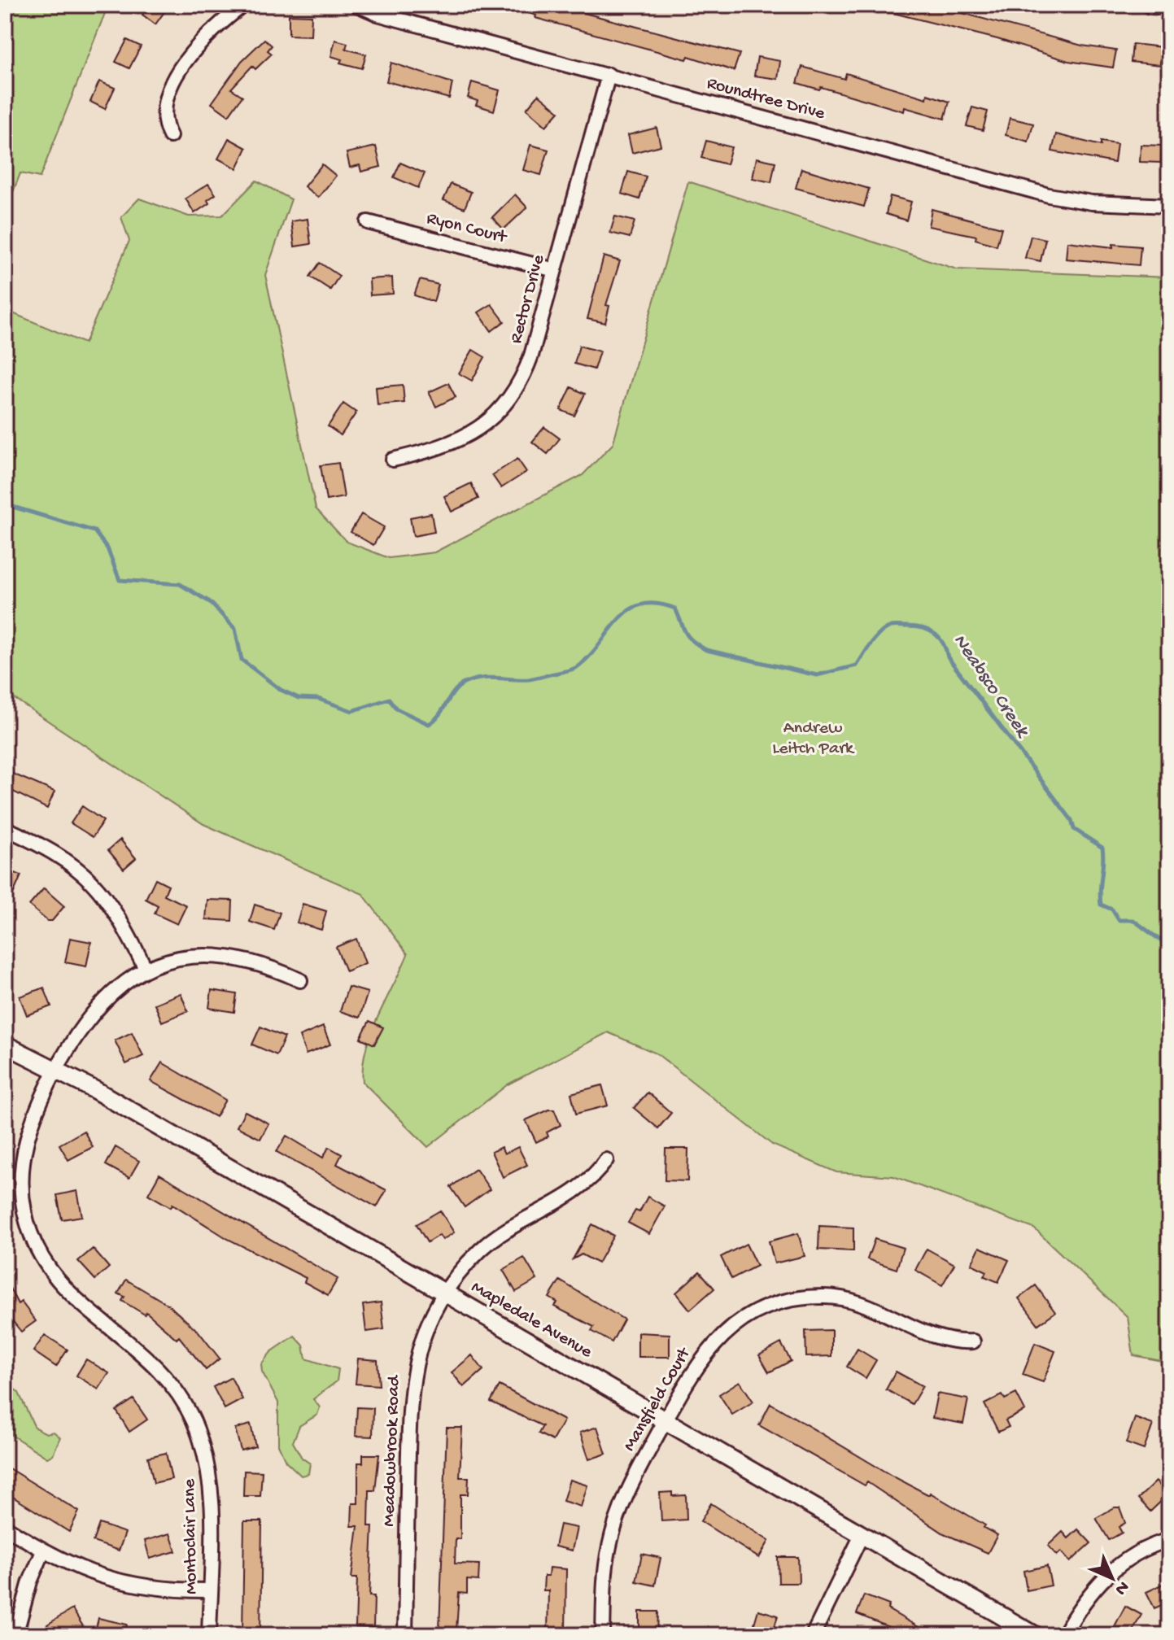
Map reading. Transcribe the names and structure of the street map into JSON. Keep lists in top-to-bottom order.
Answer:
{
  "streets": {
    "street": [
      "Roundtree Drive",
      "Ryon Court",
      "Rector Drive",
      "Mapledale Avenue",
      "Mansfield Court",
      "Meadowbrook Road",
      "Montoclair Lane"
    ]
  },
  "crossings": [
    ["Roundtree Drive", "Rector Drive"],
    ["Ryon Court", "Rector Drive"],
    ["Mapledale Avenue", "Mansfield Court"],
    ["Mapledale Avenue", "Meadowbrook Road"],
    ["Mapledale Avenue", "Montoclair Lane"]
  ],
  "water": ["Neabsco Creek"],
  "parks": ["Andrew Leitch Park"],
  "north": "bottom right"
}
